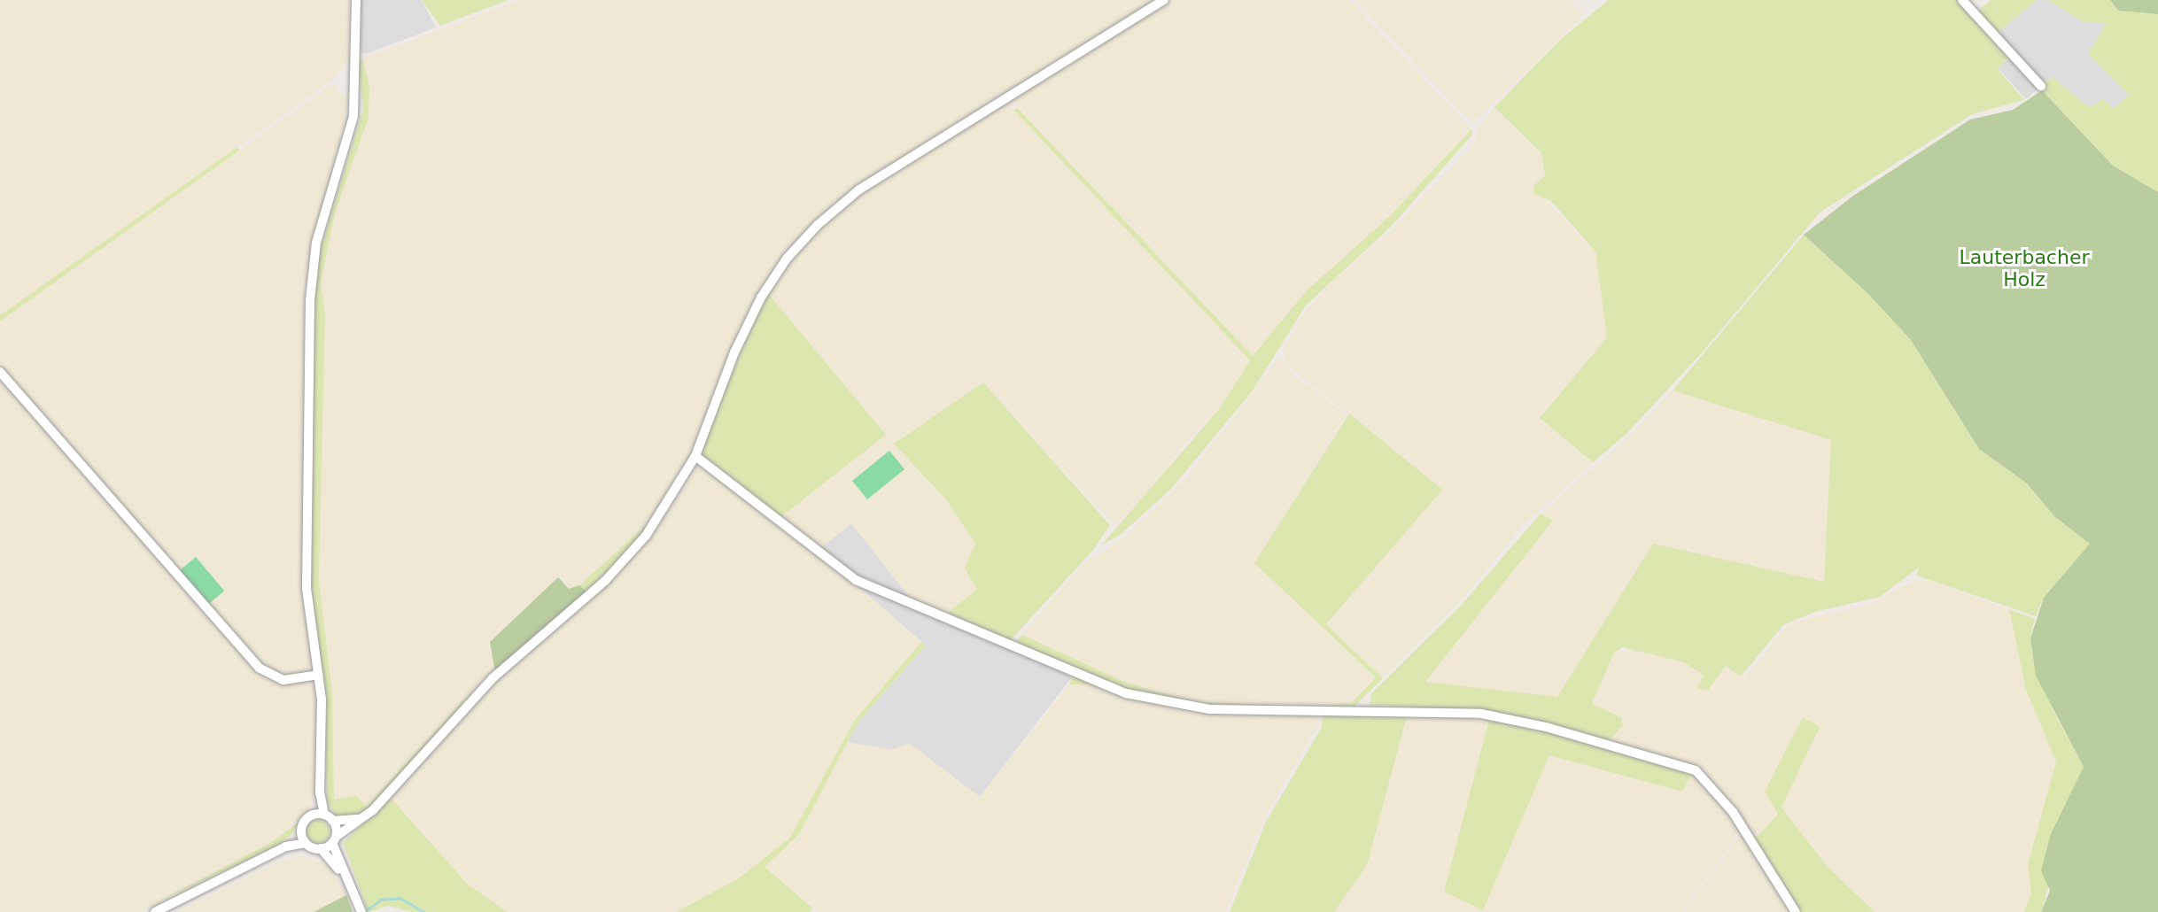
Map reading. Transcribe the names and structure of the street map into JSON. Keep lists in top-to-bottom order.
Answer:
{
  "parks": ["Lauterbacher Holz"]
}
